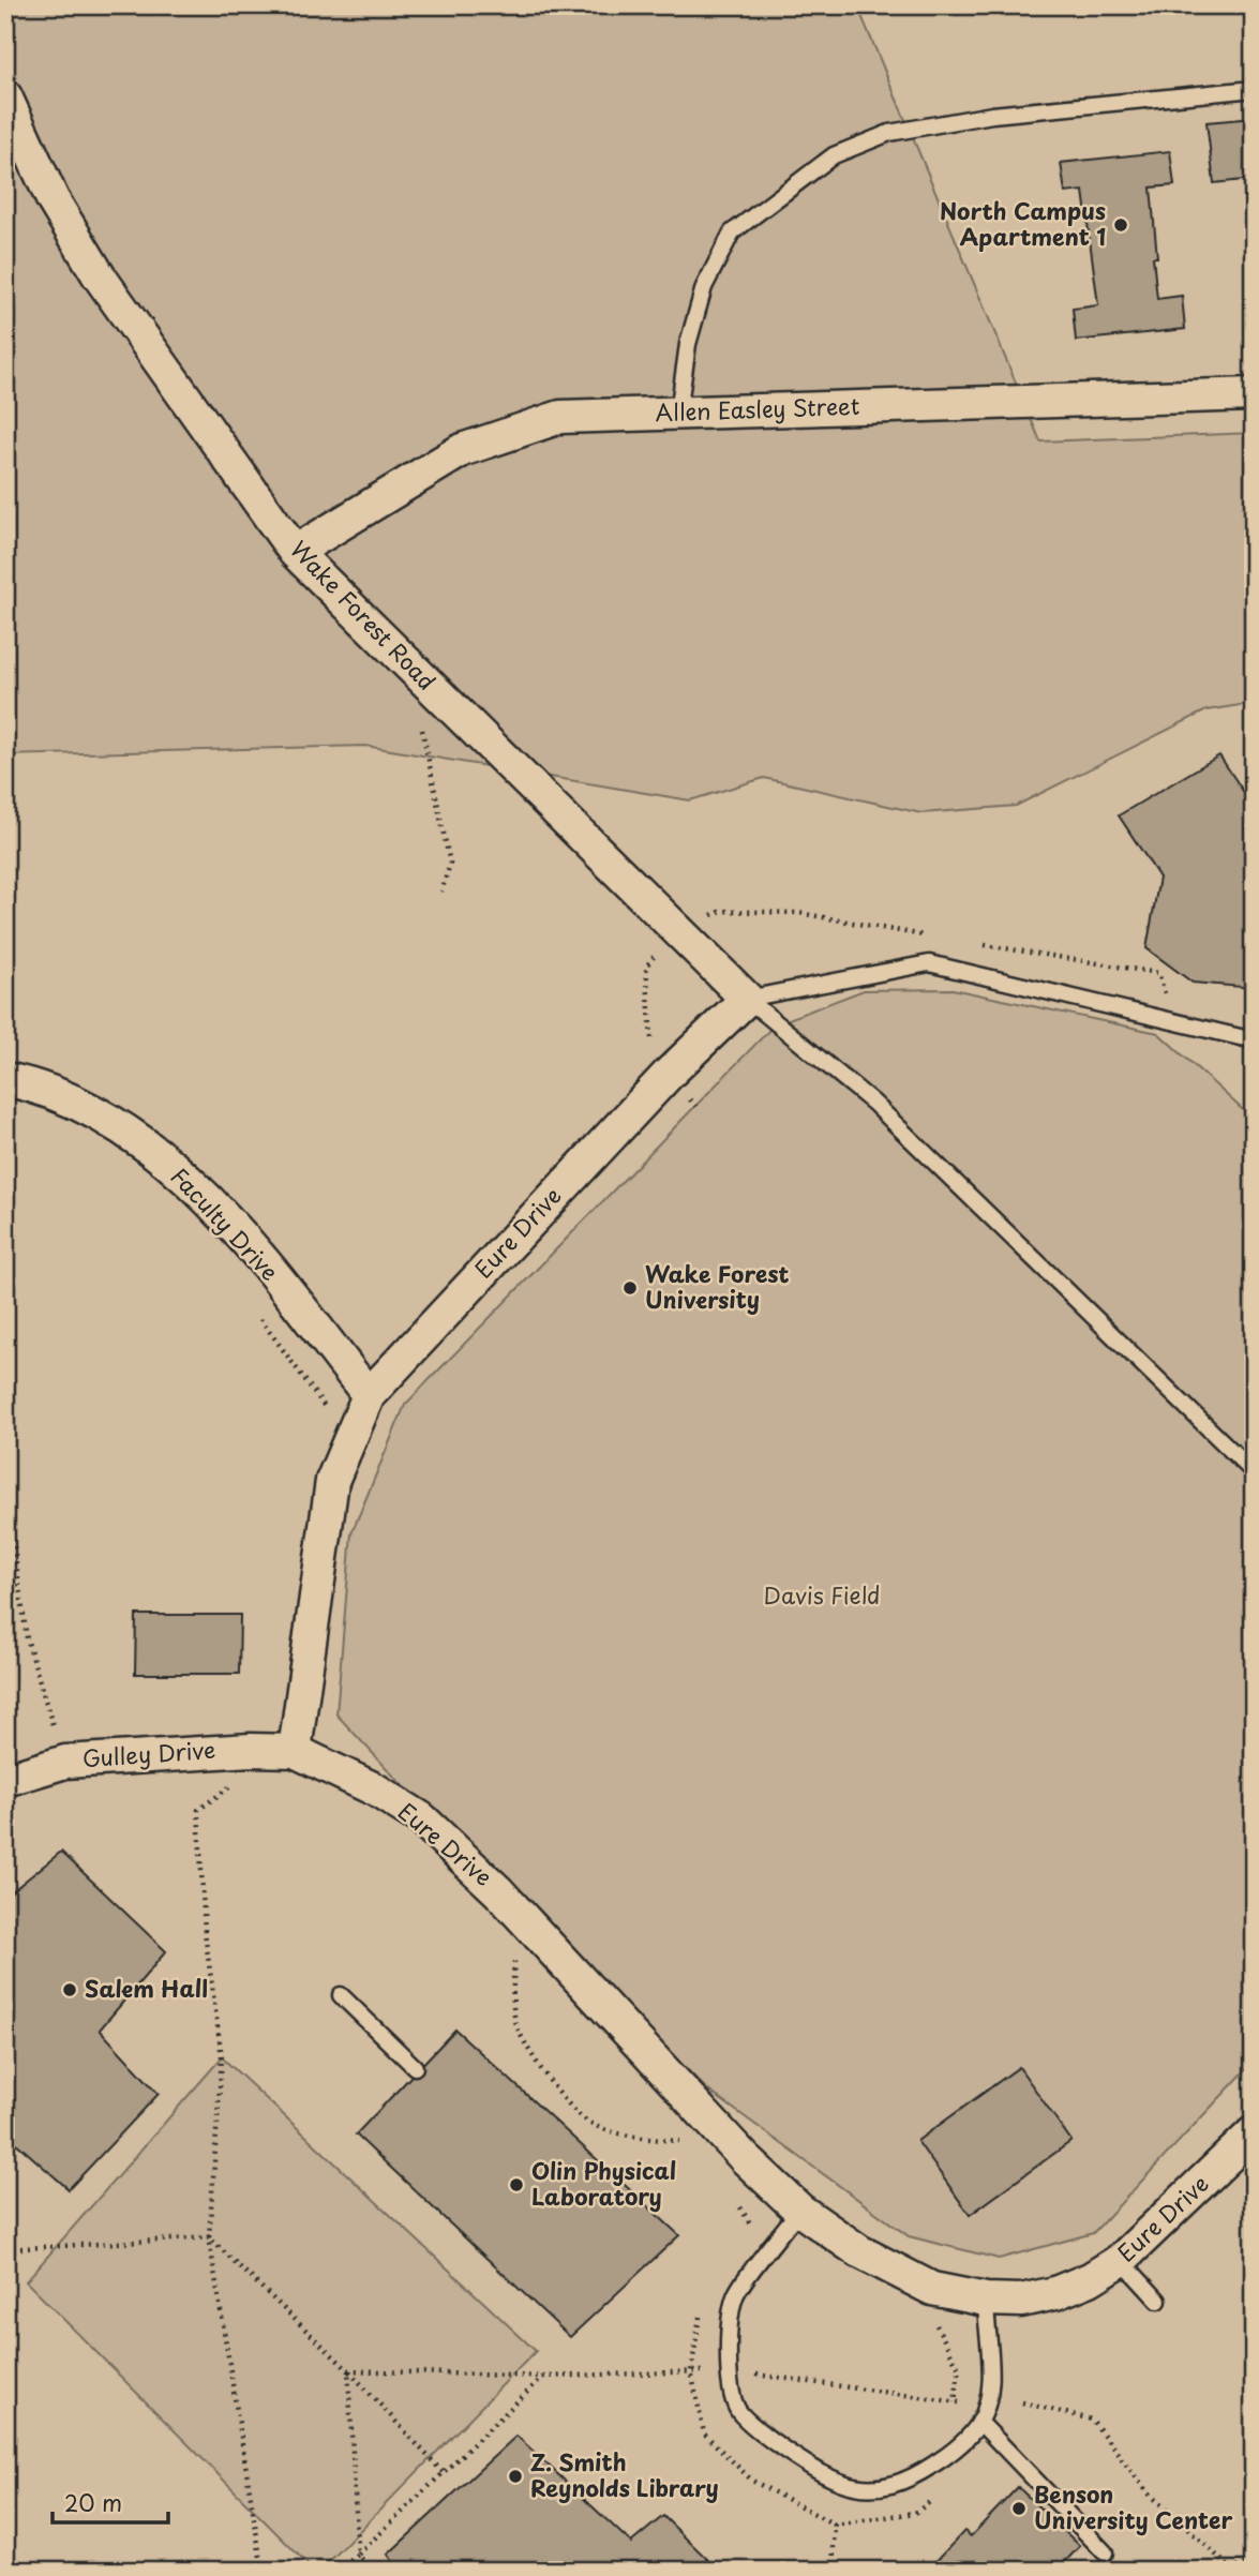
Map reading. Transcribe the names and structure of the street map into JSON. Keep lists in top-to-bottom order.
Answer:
{
  "streets": {
    "street": [
      "Allen Easley Street",
      "Wake Forest Road",
      "Faculty Drive",
      "Eure Drive",
      "Gulley Drive"
    ]
  },
  "crossings": [
    ["Allen Easley Street", "Wake Forest Road"],
    ["Wake Forest Road", "Eure Drive"],
    ["Faculty Drive", "Eure Drive"],
    ["Eure Drive", "Gulley Drive"]
  ],
  "parks": ["Davis Field"],
  "places": [
    "North Campus Apartment 1",
    "Wake Forest University",
    "Salem Hall",
    "Olin Physical Laboratory",
    "Z. Smith Reynolds Library",
    "Benson University Center"
  ],
  "scale_bar": "20 m"
}
